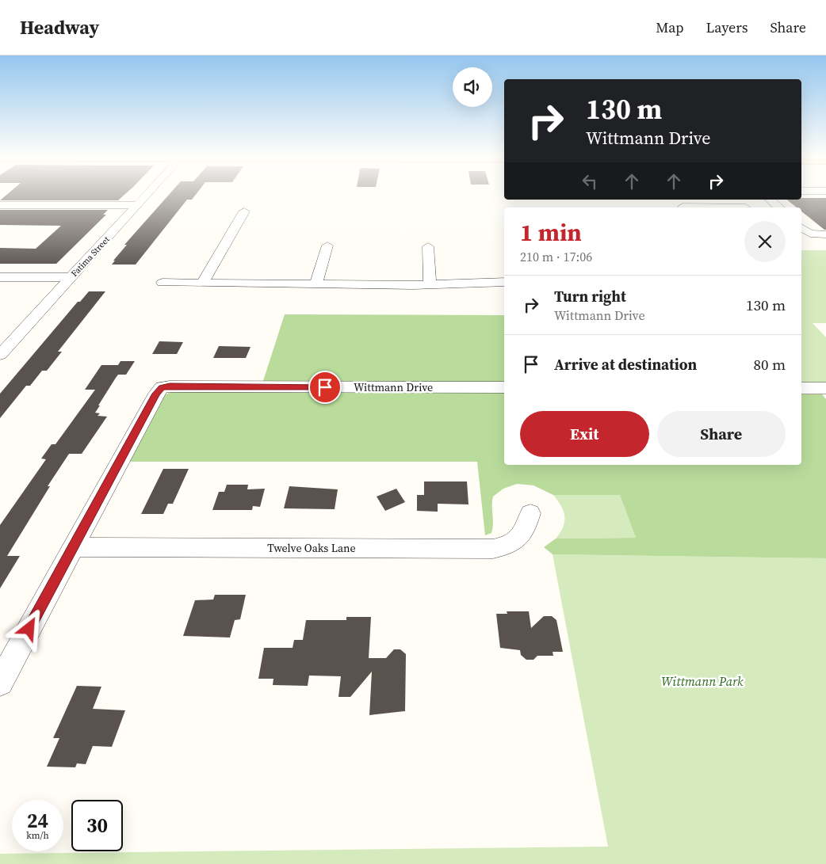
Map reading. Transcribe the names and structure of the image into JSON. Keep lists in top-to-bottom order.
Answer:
{
  "streets": {
    "street": ["Fatima Street", "Wittmann Drive", "Twelve Oaks Lane"]
  },
  "crossings": [
    ["Wittmann Drive", "Twelve Oaks Lane"]
  ],
  "parks": ["Wittmann Park"],
  "page": {
    "header": "Headway",
    "nav": ["Map", "Layers", "Share"],
    "turn": ["130 m", "Wittmann Drive"],
    "heading": ["1 min", "210 m · 17:06"],
    "list": [
      {
        "name": "Turn right",
        "note": "Wittmann Drive",
        "value": "130 m"
      },
      {
        "name": "Arrive at destination",
        "value": "80 m"
      }
    ],
    "buttons": ["Exit", "Share"],
    "speed": "24 km/h",
    "limit": "30"
  }
}
